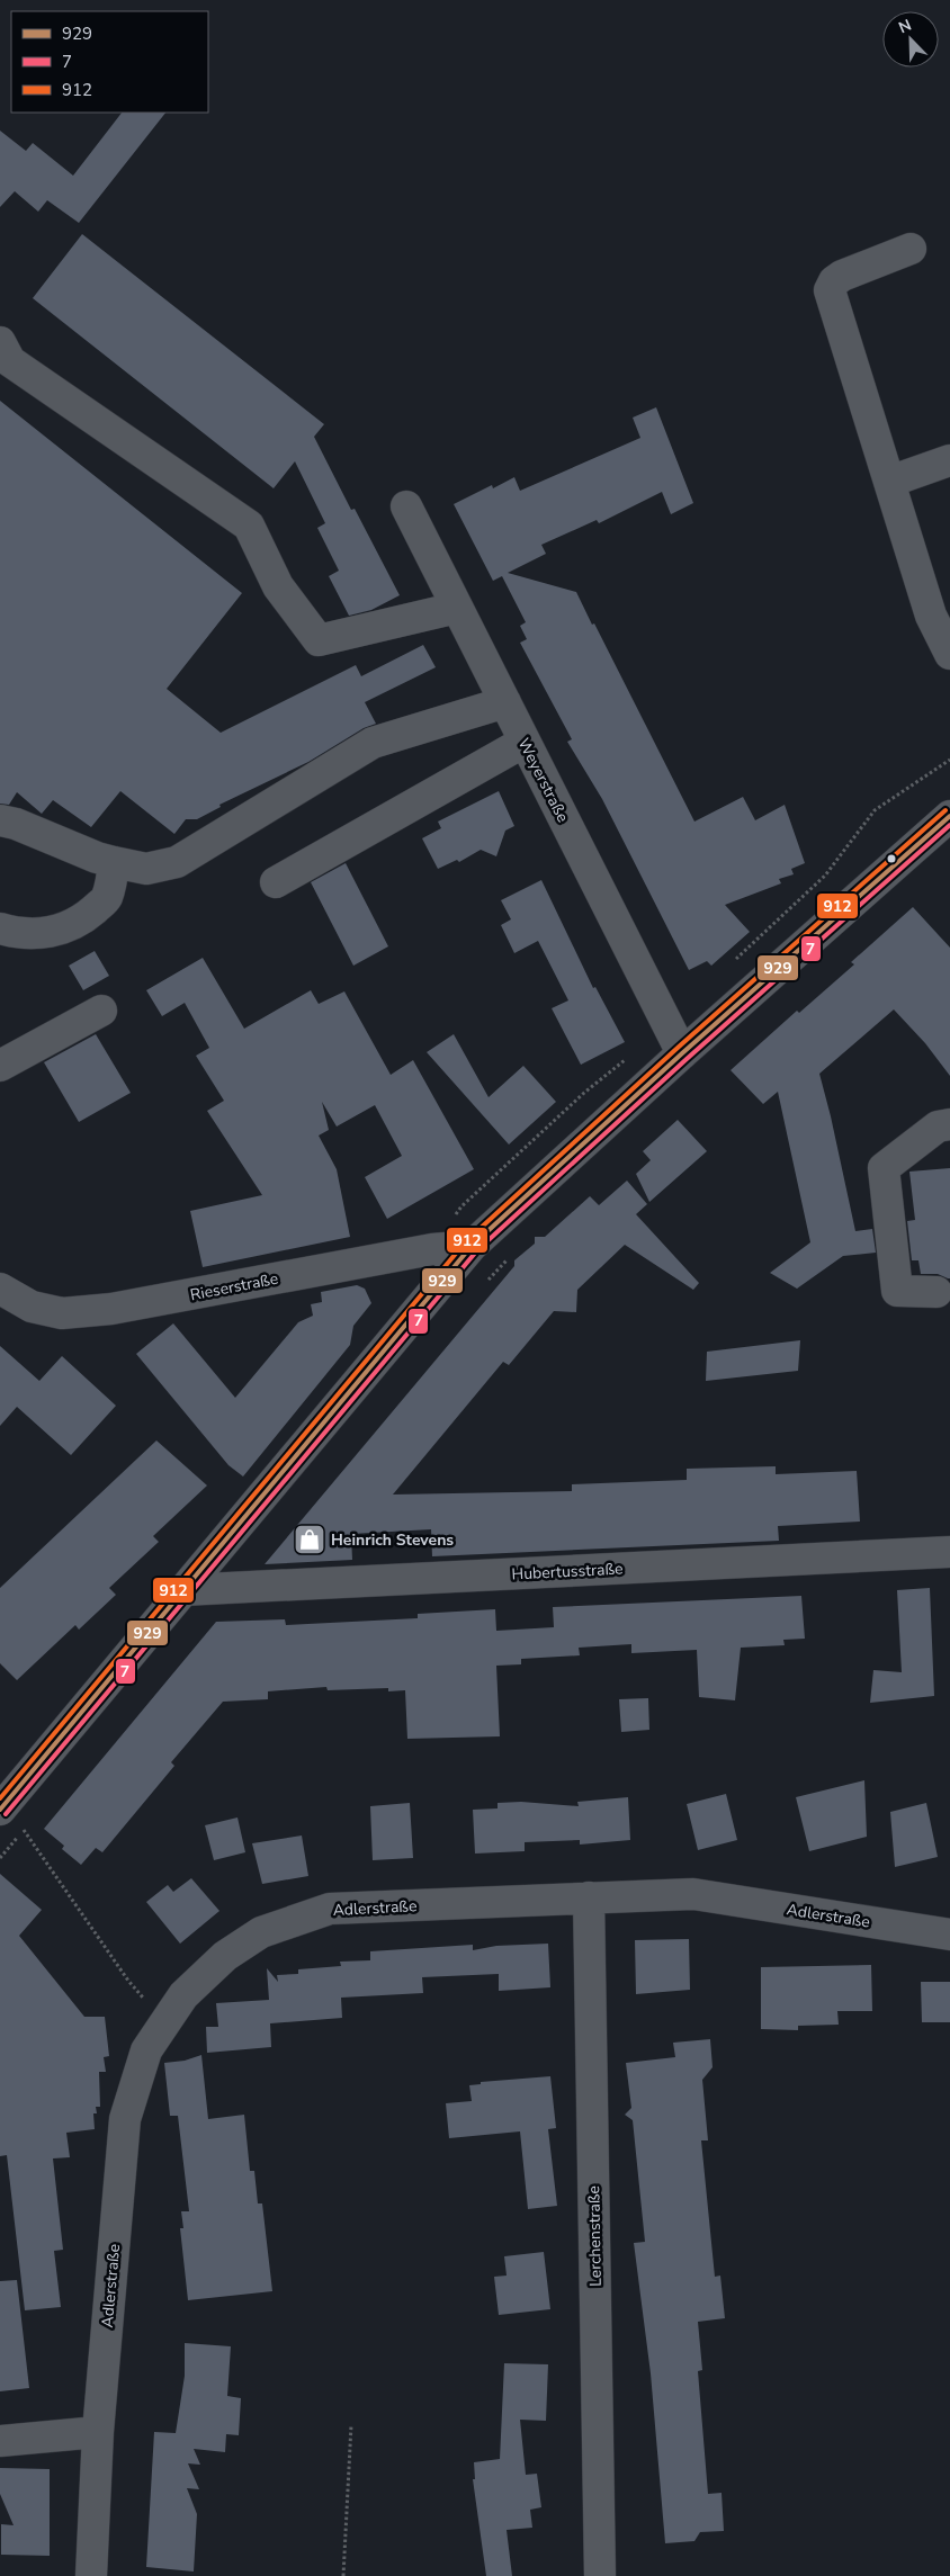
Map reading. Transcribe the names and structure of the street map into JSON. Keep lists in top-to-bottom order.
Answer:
{
  "streets": {
    "street": [
      "Weyerstraße",
      "Rieserstraße",
      "Hubertusstraße",
      "Adlerstraße",
      "Lerchenstraße"
    ]
  },
  "crossings": [
    ["Adlerstraße", "Lerchenstraße"]
  ],
  "places": {
    "shop": ["Heinrich Stevens"]
  },
  "lines": ["transit line 912", "transit line 929", "transit line 7"],
  "legend": ["929", "7", "912"],
  "north": "top left"
}
